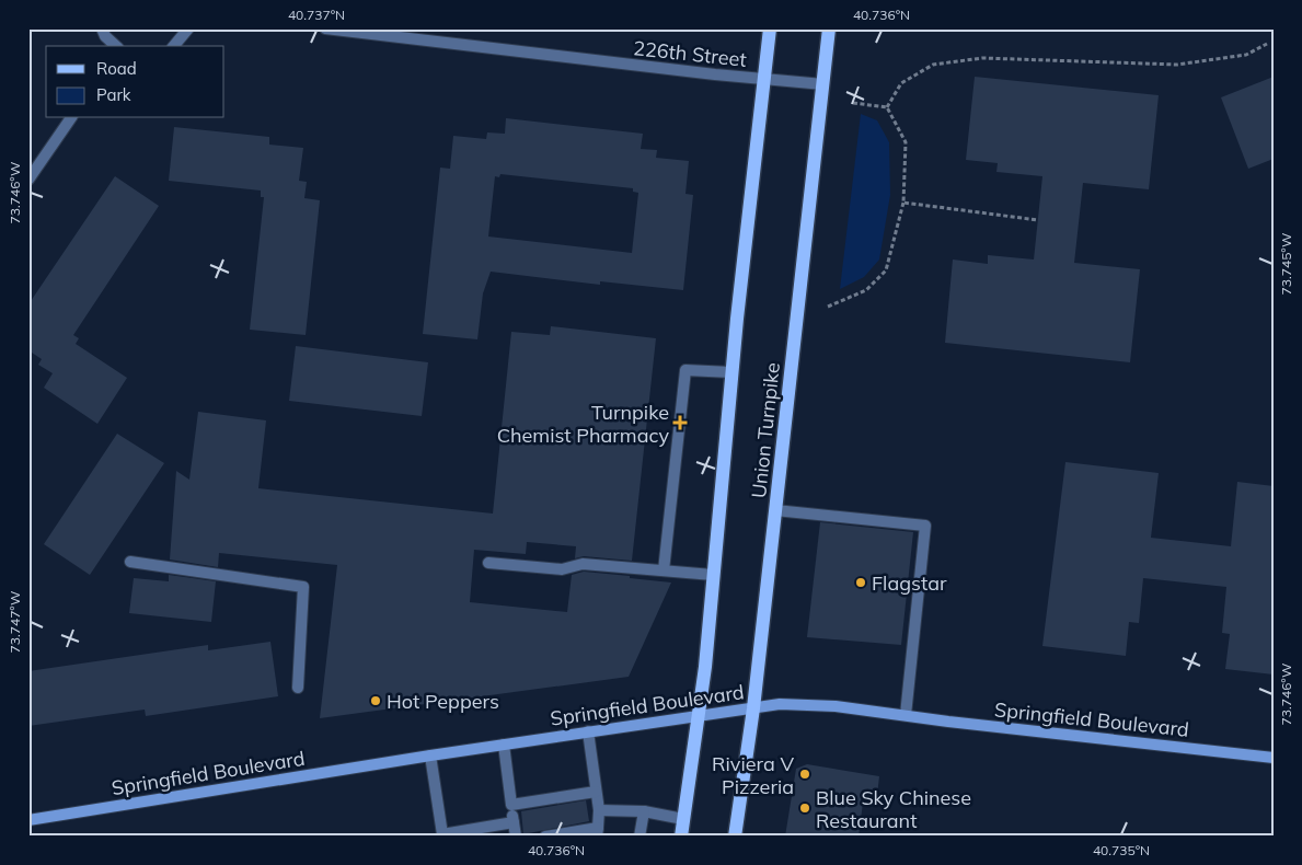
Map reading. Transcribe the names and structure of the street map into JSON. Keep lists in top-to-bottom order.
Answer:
{
  "streets": {
    "main road": ["Union Turnpike", "Springfield Boulevard"],
    "street": ["226th Street"]
  },
  "crossings": [
    ["226th Street", "Union Turnpike"],
    ["Union Turnpike", "Springfield Boulevard"]
  ],
  "places": {
    "health": ["Turnpike Chemist Pharmacy"],
    "other": [
      "Flagstar",
      "Hot Peppers",
      "Riviera V Pizzeria",
      "Blue Sky Chinese Restaurant"
    ]
  },
  "legend": ["Road", "Park"],
  "coordinates": [
    "40.737°N",
    "40.736°N",
    "73.746°W",
    "73.745°W",
    "73.747°W",
    "40.735°N"
  ]
}
